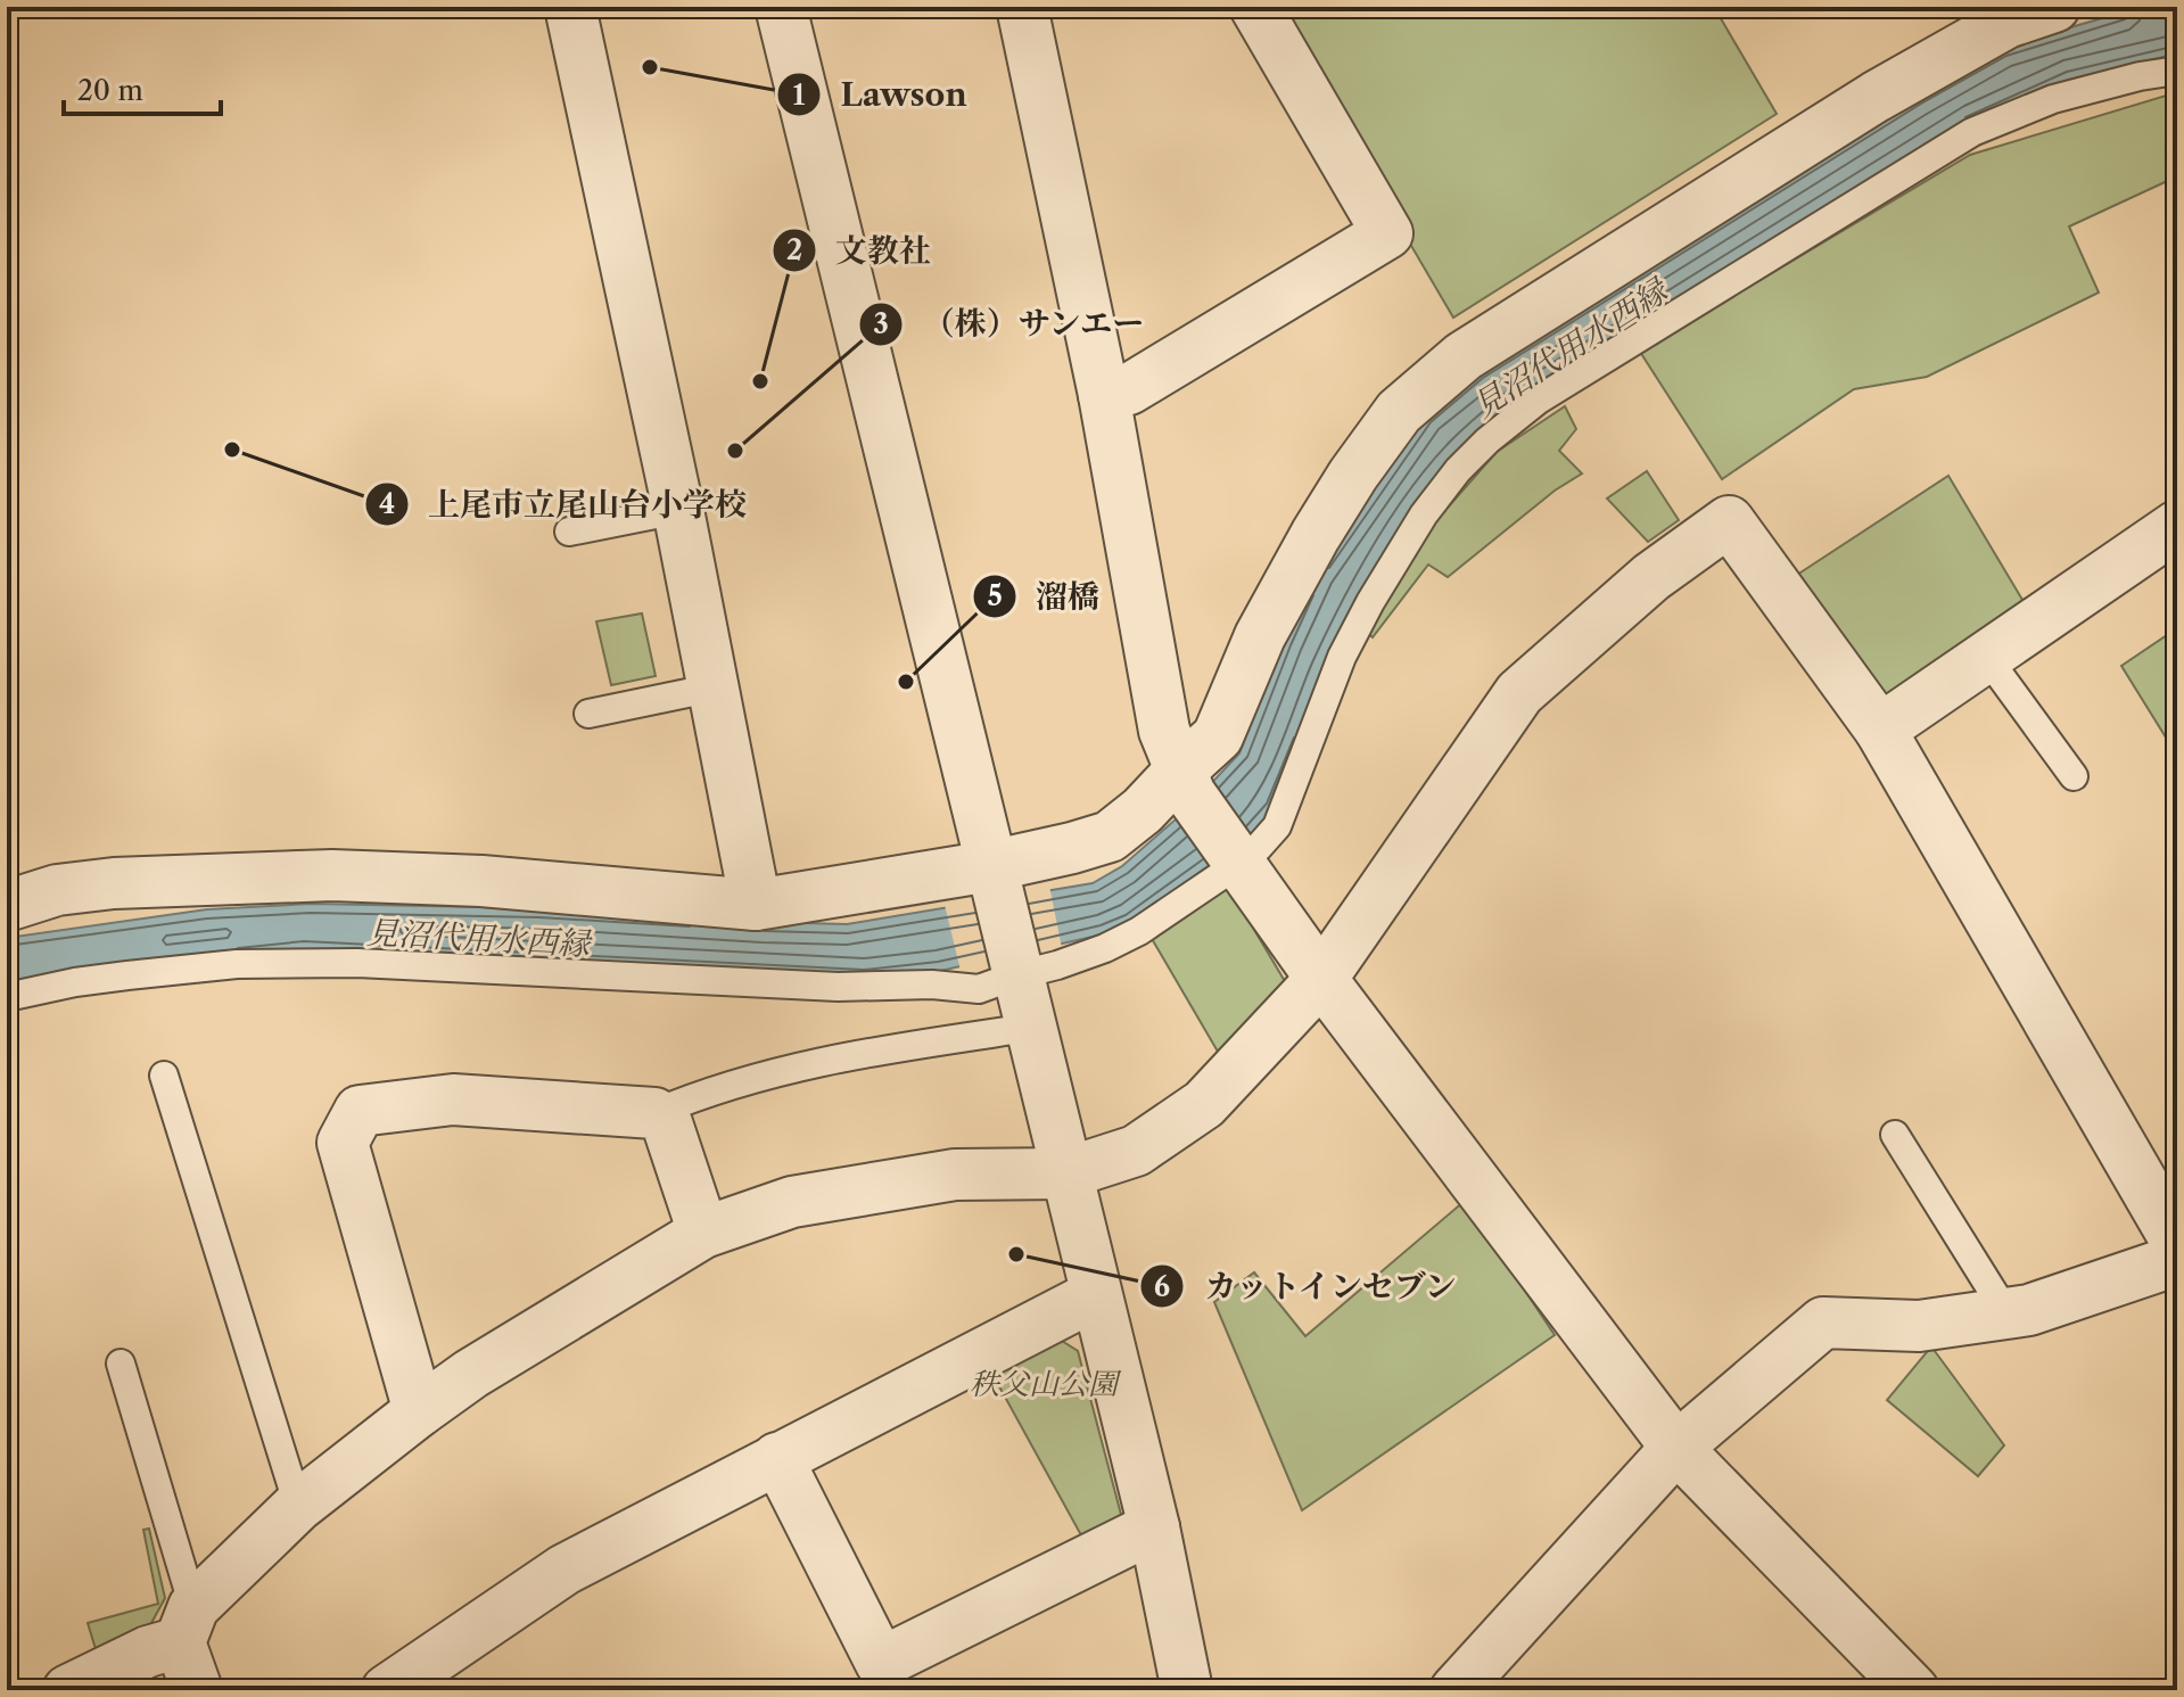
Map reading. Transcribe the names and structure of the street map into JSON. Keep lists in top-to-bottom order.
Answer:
{
  "water": ["見沼代用水西縁"],
  "parks": ["秩父山公園"],
  "places": [
    "Lawson",
    "文教社",
    "上尾市立尾山台小学校",
    "（株）サンエー",
    "溜橋",
    "カットインセブン"
  ],
  "scale_bar": "20 m"
}
